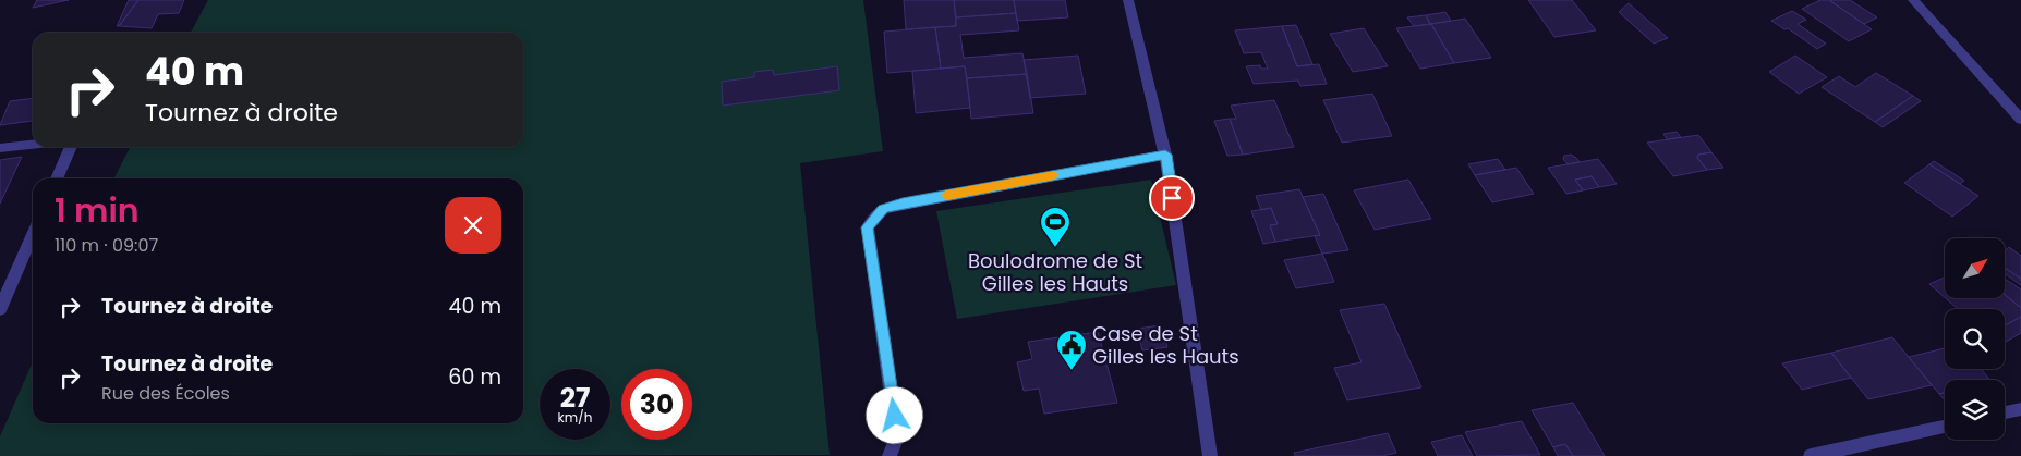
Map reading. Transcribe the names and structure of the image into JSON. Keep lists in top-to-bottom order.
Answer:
{
  "places": {
    "sports": ["Boulodrome de St Gilles les Hauts"],
    "public building": ["Case de St Gilles les Hauts"]
  },
  "north": "top right",
  "page": {
    "turn": ["40 m", "Tournez à droite"],
    "heading": ["1 min", "110 m · 09:07"],
    "list": [
      {
        "name": "Tournez à droite",
        "value": "40 m"
      },
      {
        "name": "Tournez à droite",
        "note": "Rue des Écoles",
        "value": "60 m"
      }
    ],
    "speed": "27 km/h",
    "limit": "30"
  }
}
